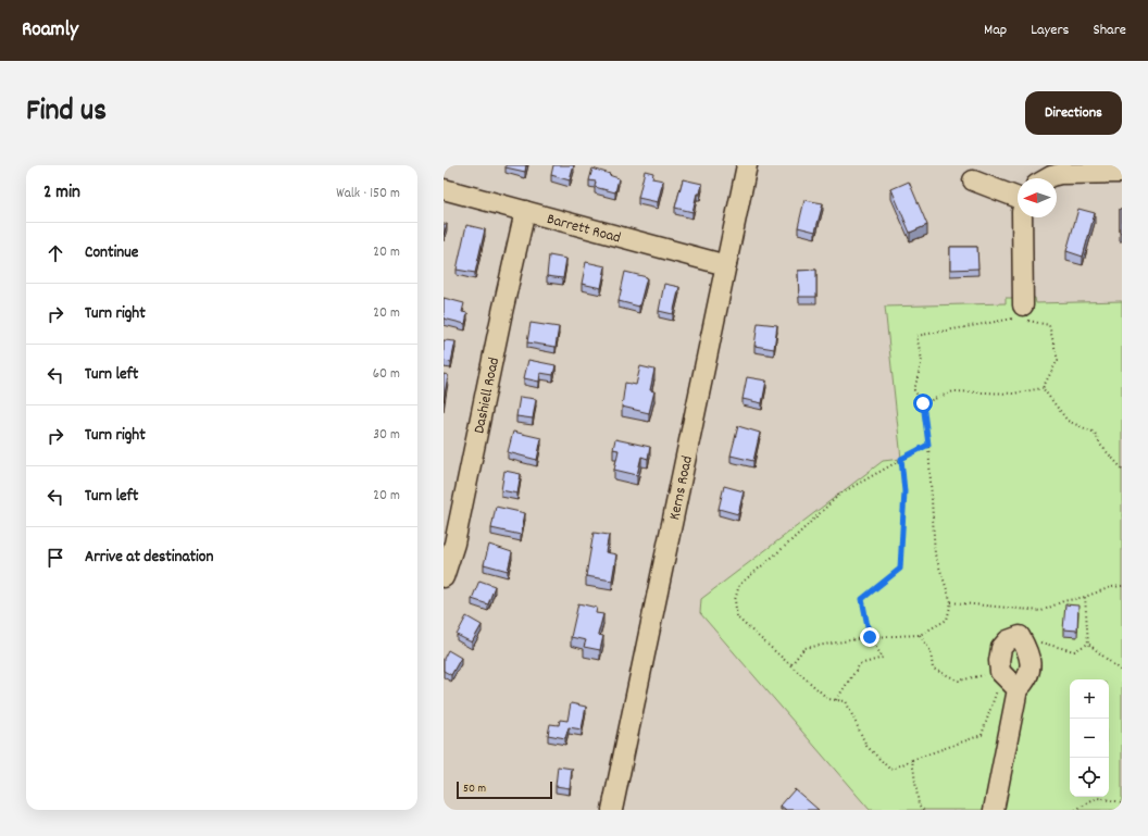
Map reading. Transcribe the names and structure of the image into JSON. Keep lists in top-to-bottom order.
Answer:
{
  "streets": {
    "street": ["Barrett Road", "Dashiell Road", "Kerns Road"]
  },
  "crossings": [
    ["Barrett Road", "Dashiell Road"],
    ["Barrett Road", "Kerns Road"]
  ],
  "scale_bar": "50 m",
  "north": "left",
  "page": {
    "header": "Roamly",
    "nav": ["Map", "Layers", "Share"],
    "title": "Find us",
    "buttons": "Directions",
    "heading": ["2 min", "Walk · 150 m"],
    "list": [
      ["Continue", "20 m"],
      ["Turn right", "20 m"],
      ["Turn left", "60 m"],
      ["Turn right", "30 m"],
      ["Turn left", "20 m"],
      "Arrive at destination"
    ],
    "map_buttons": ["+", "−"],
    "scale": "50 m"
  }
}
